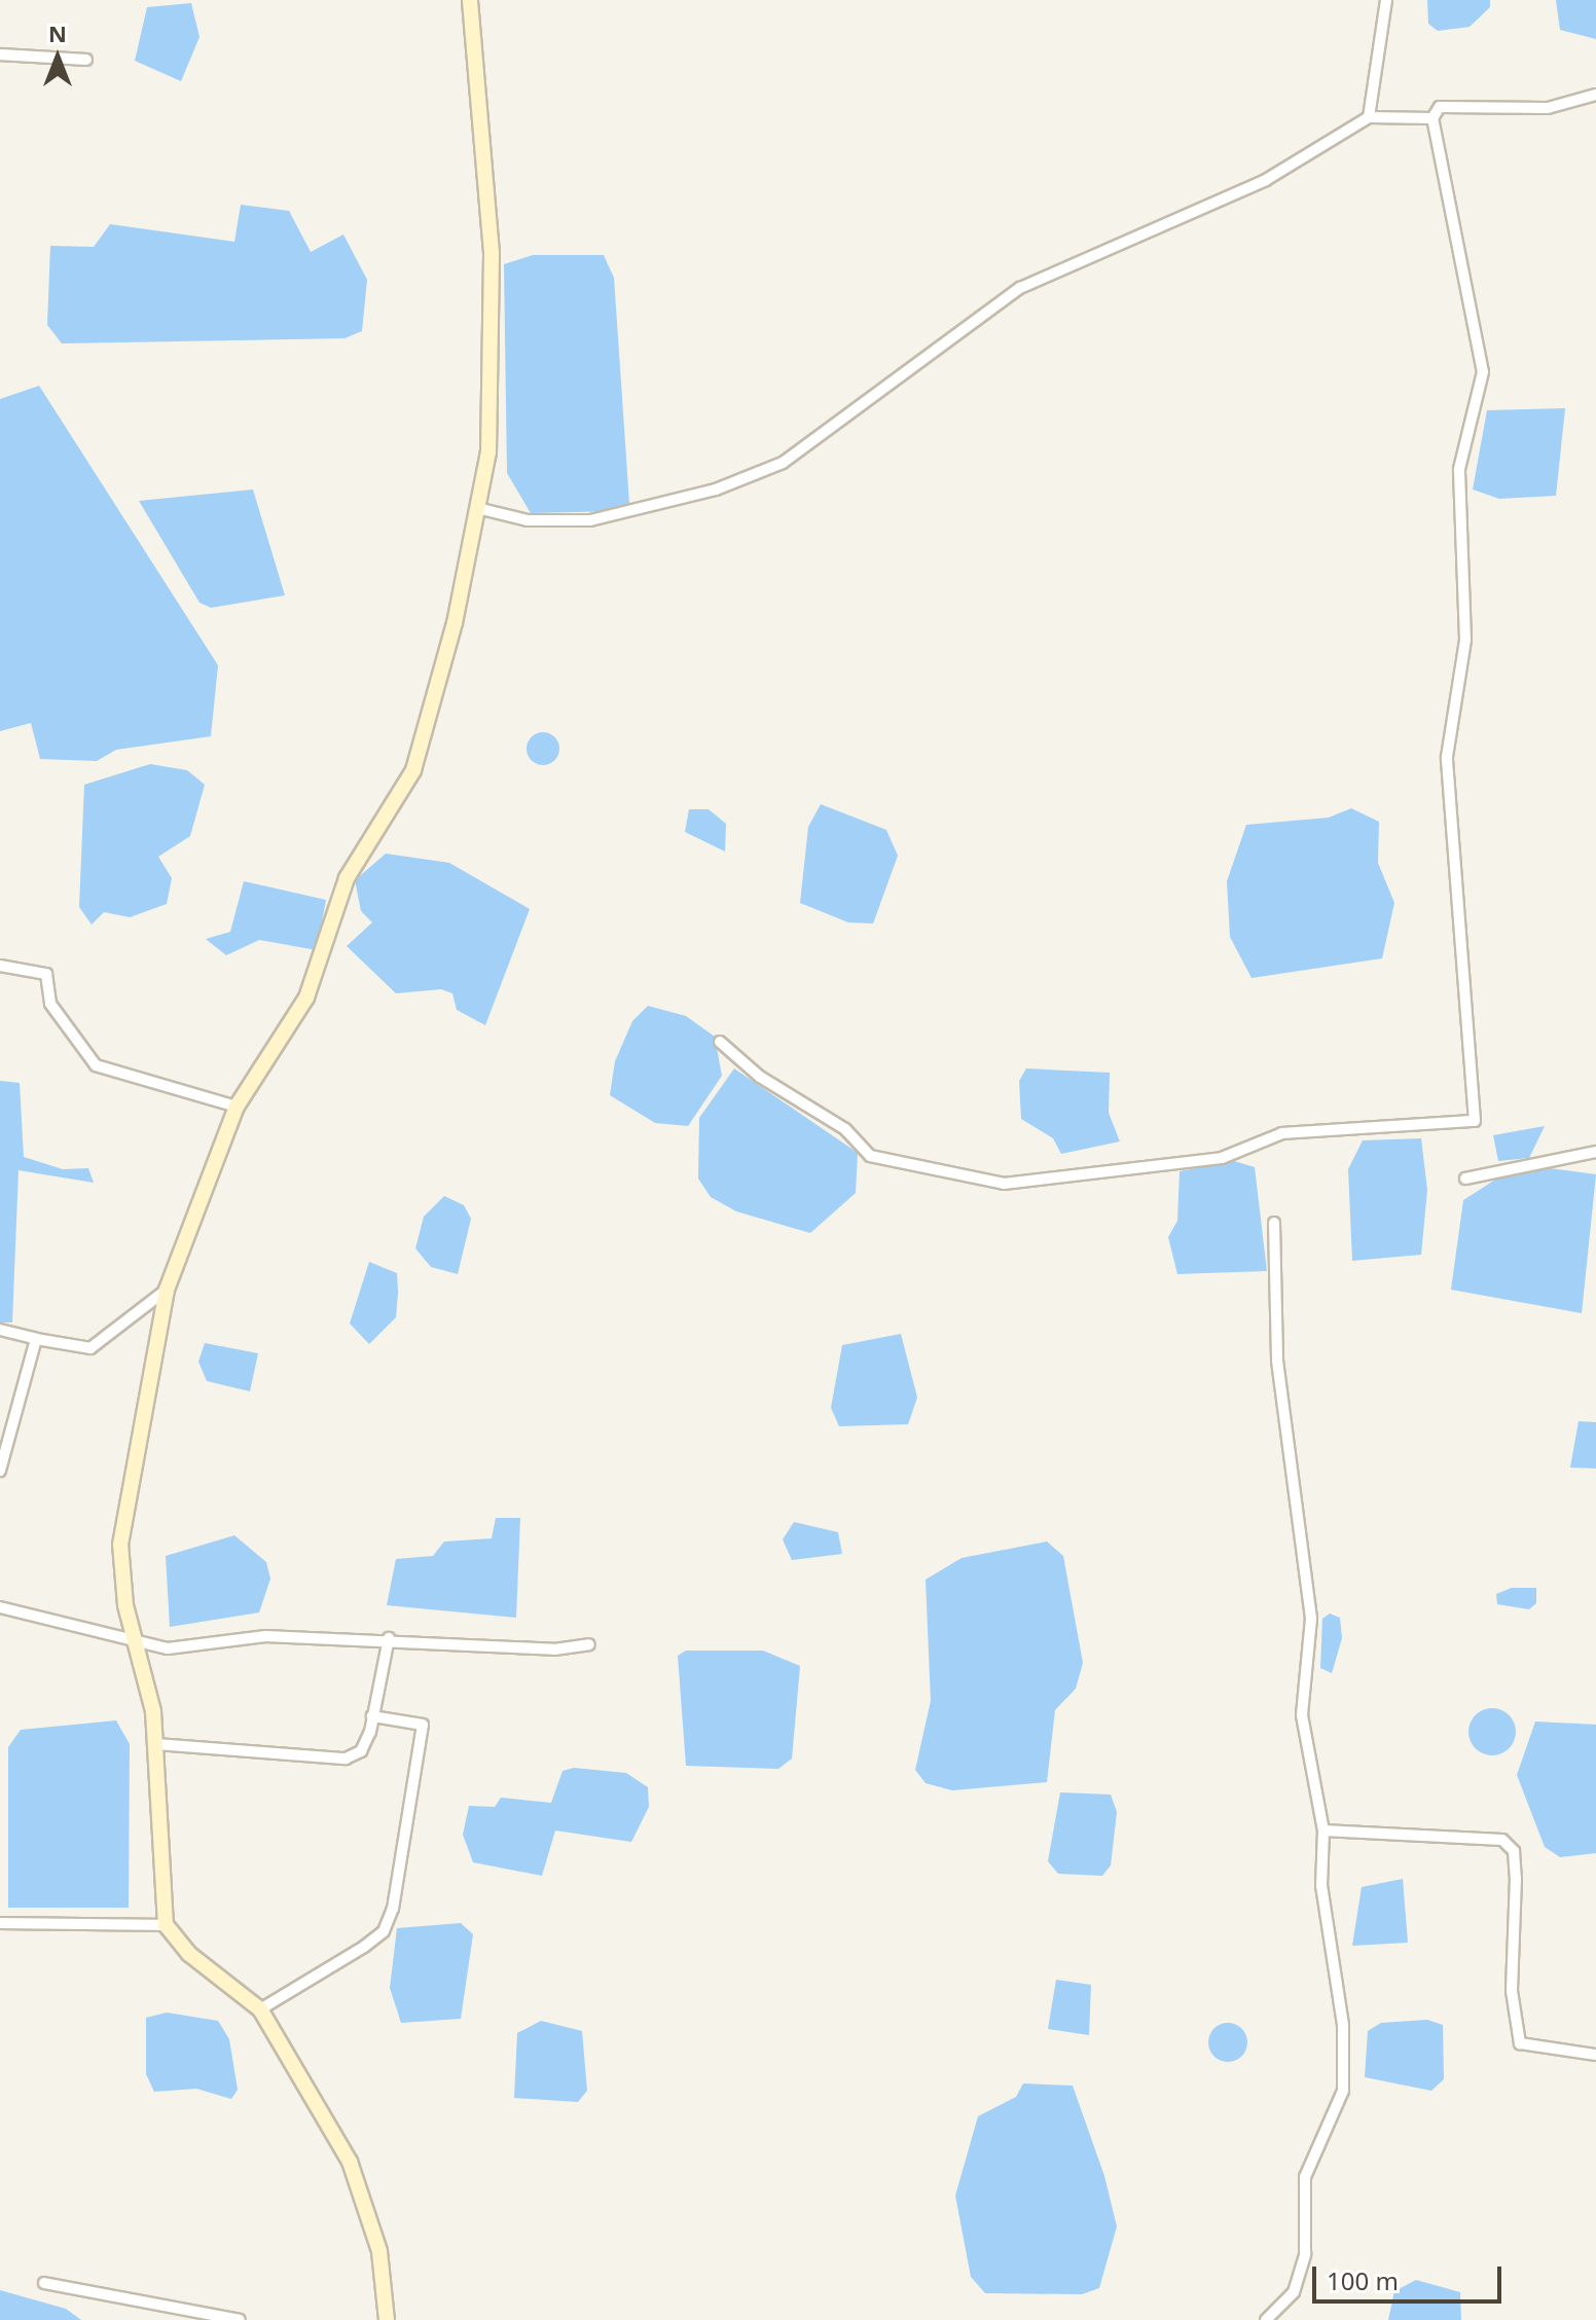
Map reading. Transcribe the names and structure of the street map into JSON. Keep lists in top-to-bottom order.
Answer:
{
  "scale_bar": "100 m",
  "north": "top"
}
